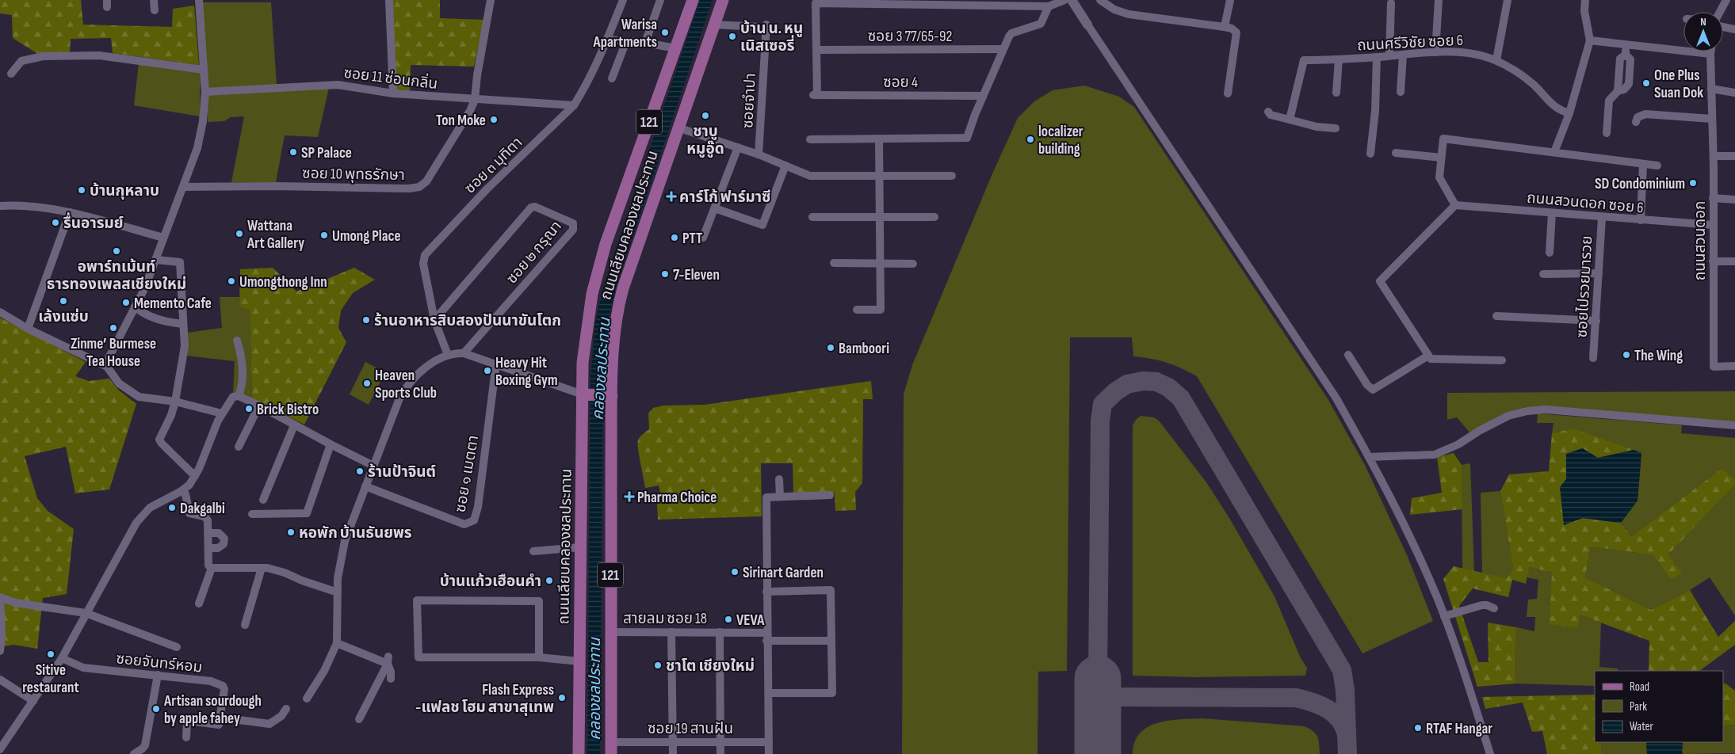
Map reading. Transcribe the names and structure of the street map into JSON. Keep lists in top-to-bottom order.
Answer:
{
  "streets": {
    "main road": ["121", "ถนนเลียบคลองชลประทาน"],
    "street": [
      "ซอย 3 77/65-92",
      "ถนนศรีวิชัย ซอย 6",
      "ซอย 11 ซ่อนกลิ่น",
      "ซอย 4",
      "ซอยจำปา",
      "ซอย ๓ มุทิตา",
      "ซอย 10 พุทธรักษา",
      "ถนนสวนดอก ซอย 6",
      "ถนนสวนดอก",
      "ซอย ๒ กรุณา",
      "ซอยไปรวยมารวย",
      "ซอย ๑ เมตตา",
      "สายลม ซอย 18",
      "ซอยจันทร์หอม",
      "ซอย 19 สานฝัน"
    ]
  },
  "crossings": [
    ["ซอย 3 77/65-92", "ซอย 4"],
    ["ซอย 11 ซ่อนกลิ่น", "ซอย ๓ มุทิตา"],
    ["ซอย 11 ซ่อนกลิ่น", "ซอย 10 พุทธรักษา"],
    ["ซอยจำปา", "ถนนเลียบคลองชลประทาน"],
    ["ซอย ๓ มุทิตา", "ซอย ๒ กรุณา"],
    ["ถนนสวนดอก ซอย 6", "ถนนสวนดอก"],
    ["ถนนสวนดอก ซอย 6", "ซอยไปรวยมารวย"],
    ["ถนนเลียบคลองชลประทาน", "สายลม ซอย 18"],
    ["ถนนเลียบคลองชลประทาน", "ซอย 19 สานฝัน"]
  ],
  "water": ["คลองชลประทาน"],
  "places": {
    "other": [
      "Warisa Apartments",
      "บ้าน น. หนู เนิสเซอรี่",
      "One Plus Suan Dok",
      "ชาบู หมูอู๊ด",
      "Ton Moke",
      "localizer building",
      "SP Palace",
      "SD Condominium",
      "บ้านกุหลาบ",
      "รื่นอารมย์",
      "Wattana Art Gallery",
      "Umong Place",
      "PTT",
      "อพาร์ทเม้นท์ ธารทองเพลสเชียงใหม่",
      "7-Eleven",
      "Umongthong Inn",
      "เล้งแซ่บ",
      "Memento Cafe",
      "ร้านอาหารสิบสองปันนาขันโตก",
      "Zinme’ Burmese Tea House",
      "Bamboori",
      "The Wing",
      "Heavy Hit Boxing Gym",
      "Heaven Sports Club",
      "Brick Bistro",
      "ร้านป้าจินต์",
      "Dakgalbi",
      "หอพัก บ้านธันยพร",
      "Sirinart Garden",
      "บ้านแก้วเฮือนคำ",
      "VEVA",
      "Sitive restaurant",
      "ชาโต เชียงใหม่",
      "Flash Express -แฟลช โฮม สาขาสุเทพ",
      "Artisan sourdough by apple fahey",
      "RTAF Hangar"
    ],
    "health": ["คาร์โก้ ฟาร์มาซี", "Pharma Choice"]
  },
  "legend": ["Road", "Park", "Water"],
  "north": "top"
}
